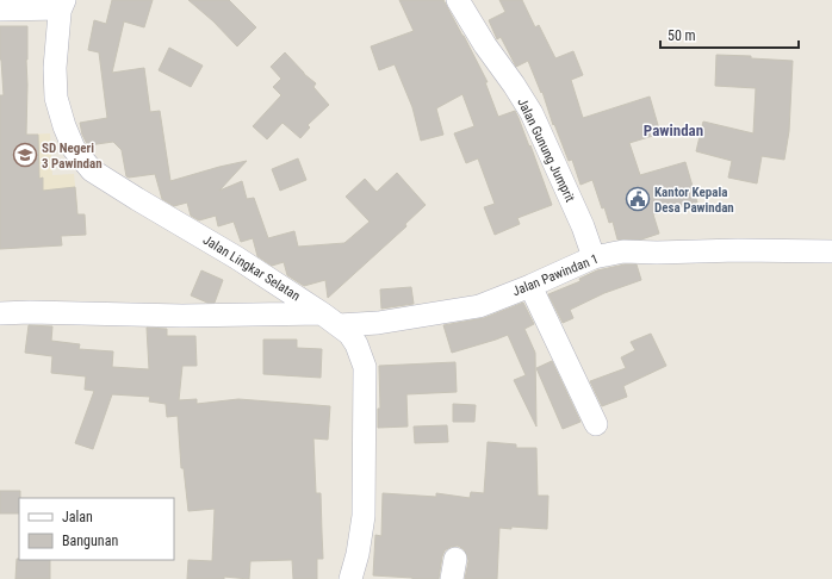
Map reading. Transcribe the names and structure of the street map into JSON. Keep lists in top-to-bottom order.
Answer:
{
  "streets": {
    "street": ["Jalan Gunung Jumprit", "Jalan Lingkar Selatan", "Jalan Pawindan 1"]
  },
  "crossings": [
    ["Jalan Gunung Jumprit", "Jalan Pawindan 1"],
    ["Jalan Lingkar Selatan", "Jalan Pawindan 1"]
  ],
  "districts": ["Pawindan"],
  "places": {
    "school or university": ["SD Negeri 3 Pawindan"],
    "public building": ["Kantor Kepala Desa Pawindan"]
  },
  "legend": ["Jalan", "Bangunan"],
  "scale_bar": "50 m"
}
